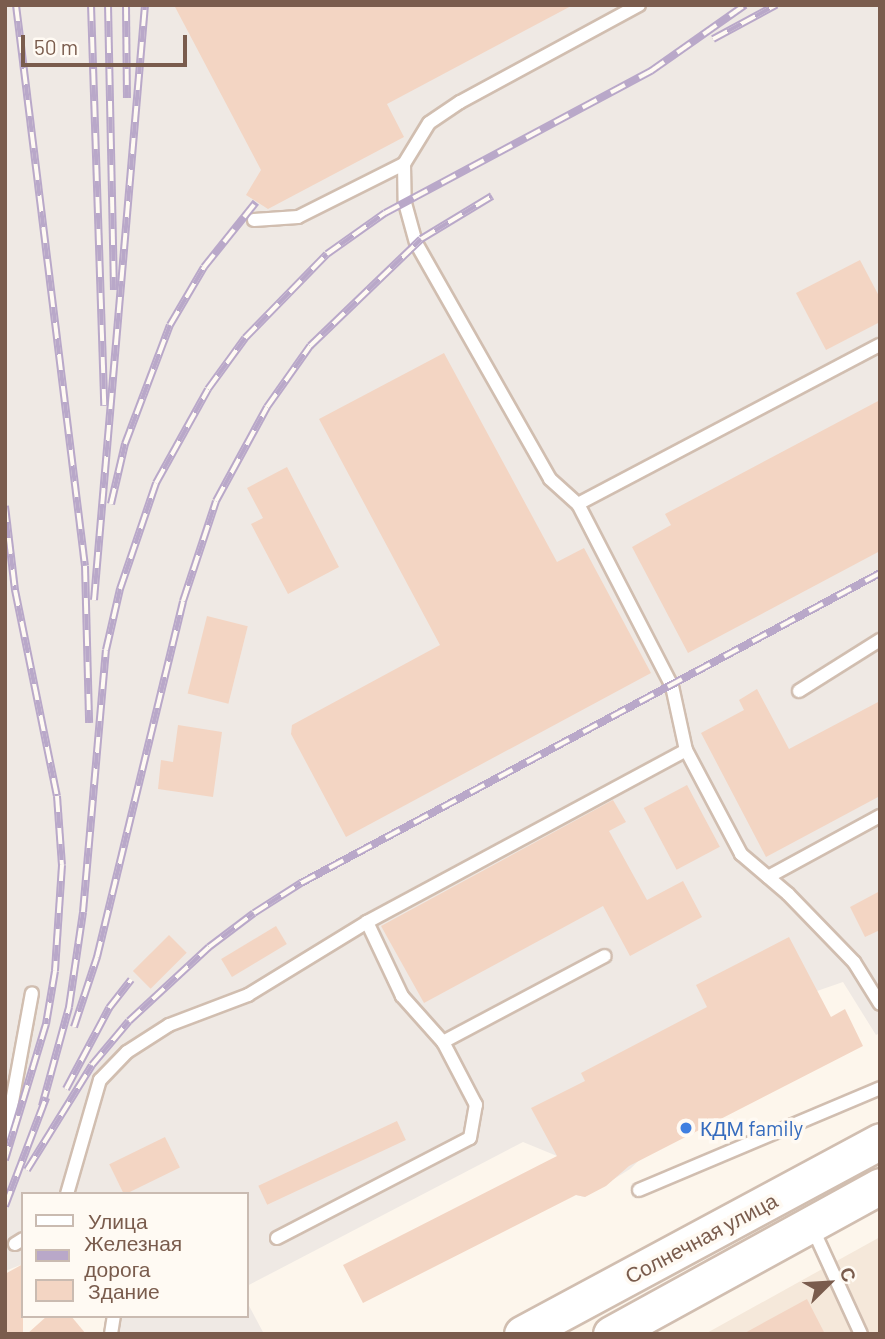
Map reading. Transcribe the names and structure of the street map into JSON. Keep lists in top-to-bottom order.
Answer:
{
  "streets": {
    "main road": ["Солнечная улица"]
  },
  "places": ["КДМ family"],
  "legend": ["Улица", "Железная дорога", "Здание"],
  "scale_bar": "50 m",
  "north": "top right"
}
